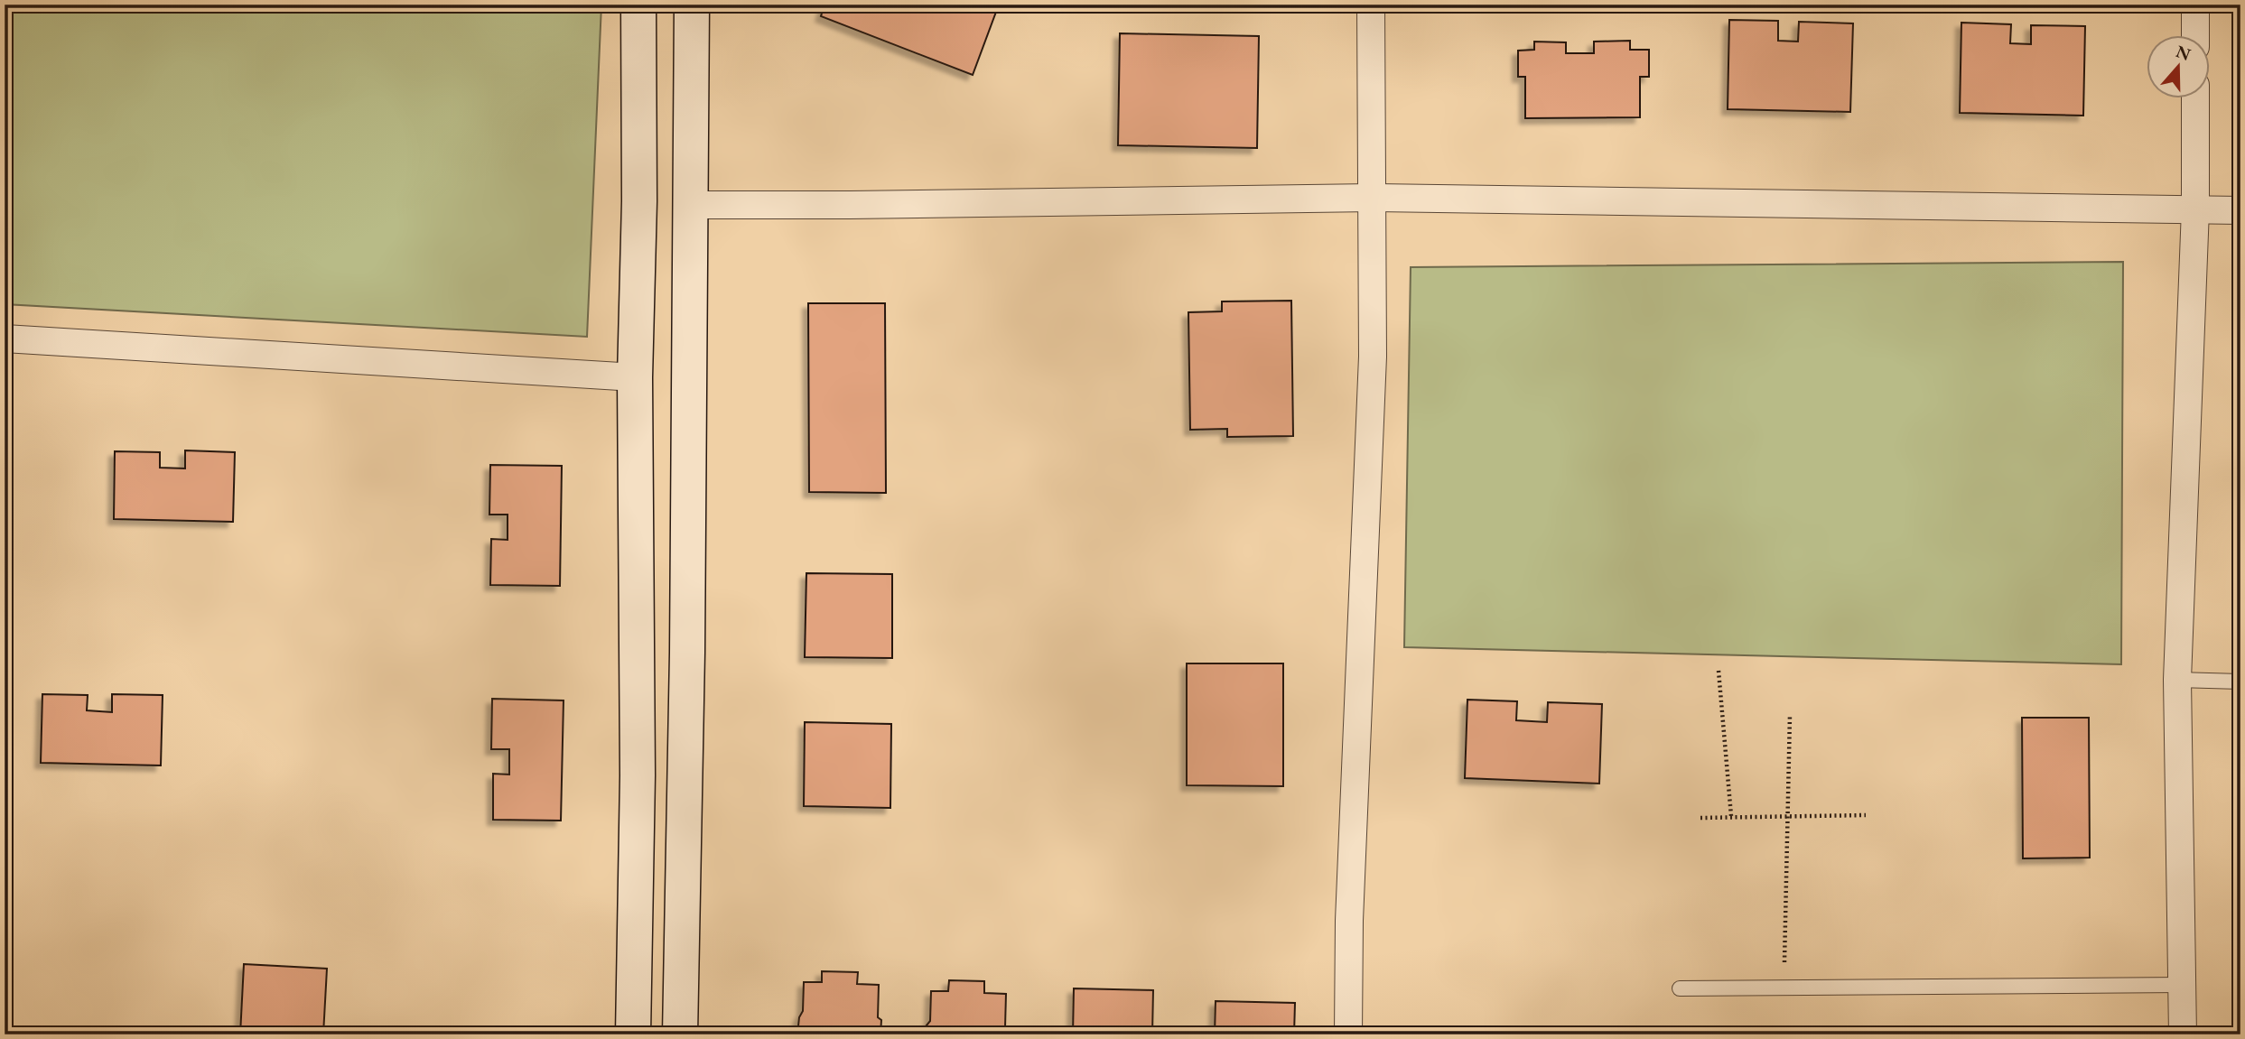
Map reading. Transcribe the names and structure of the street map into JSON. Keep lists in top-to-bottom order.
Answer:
{
  "north": "top"
}
